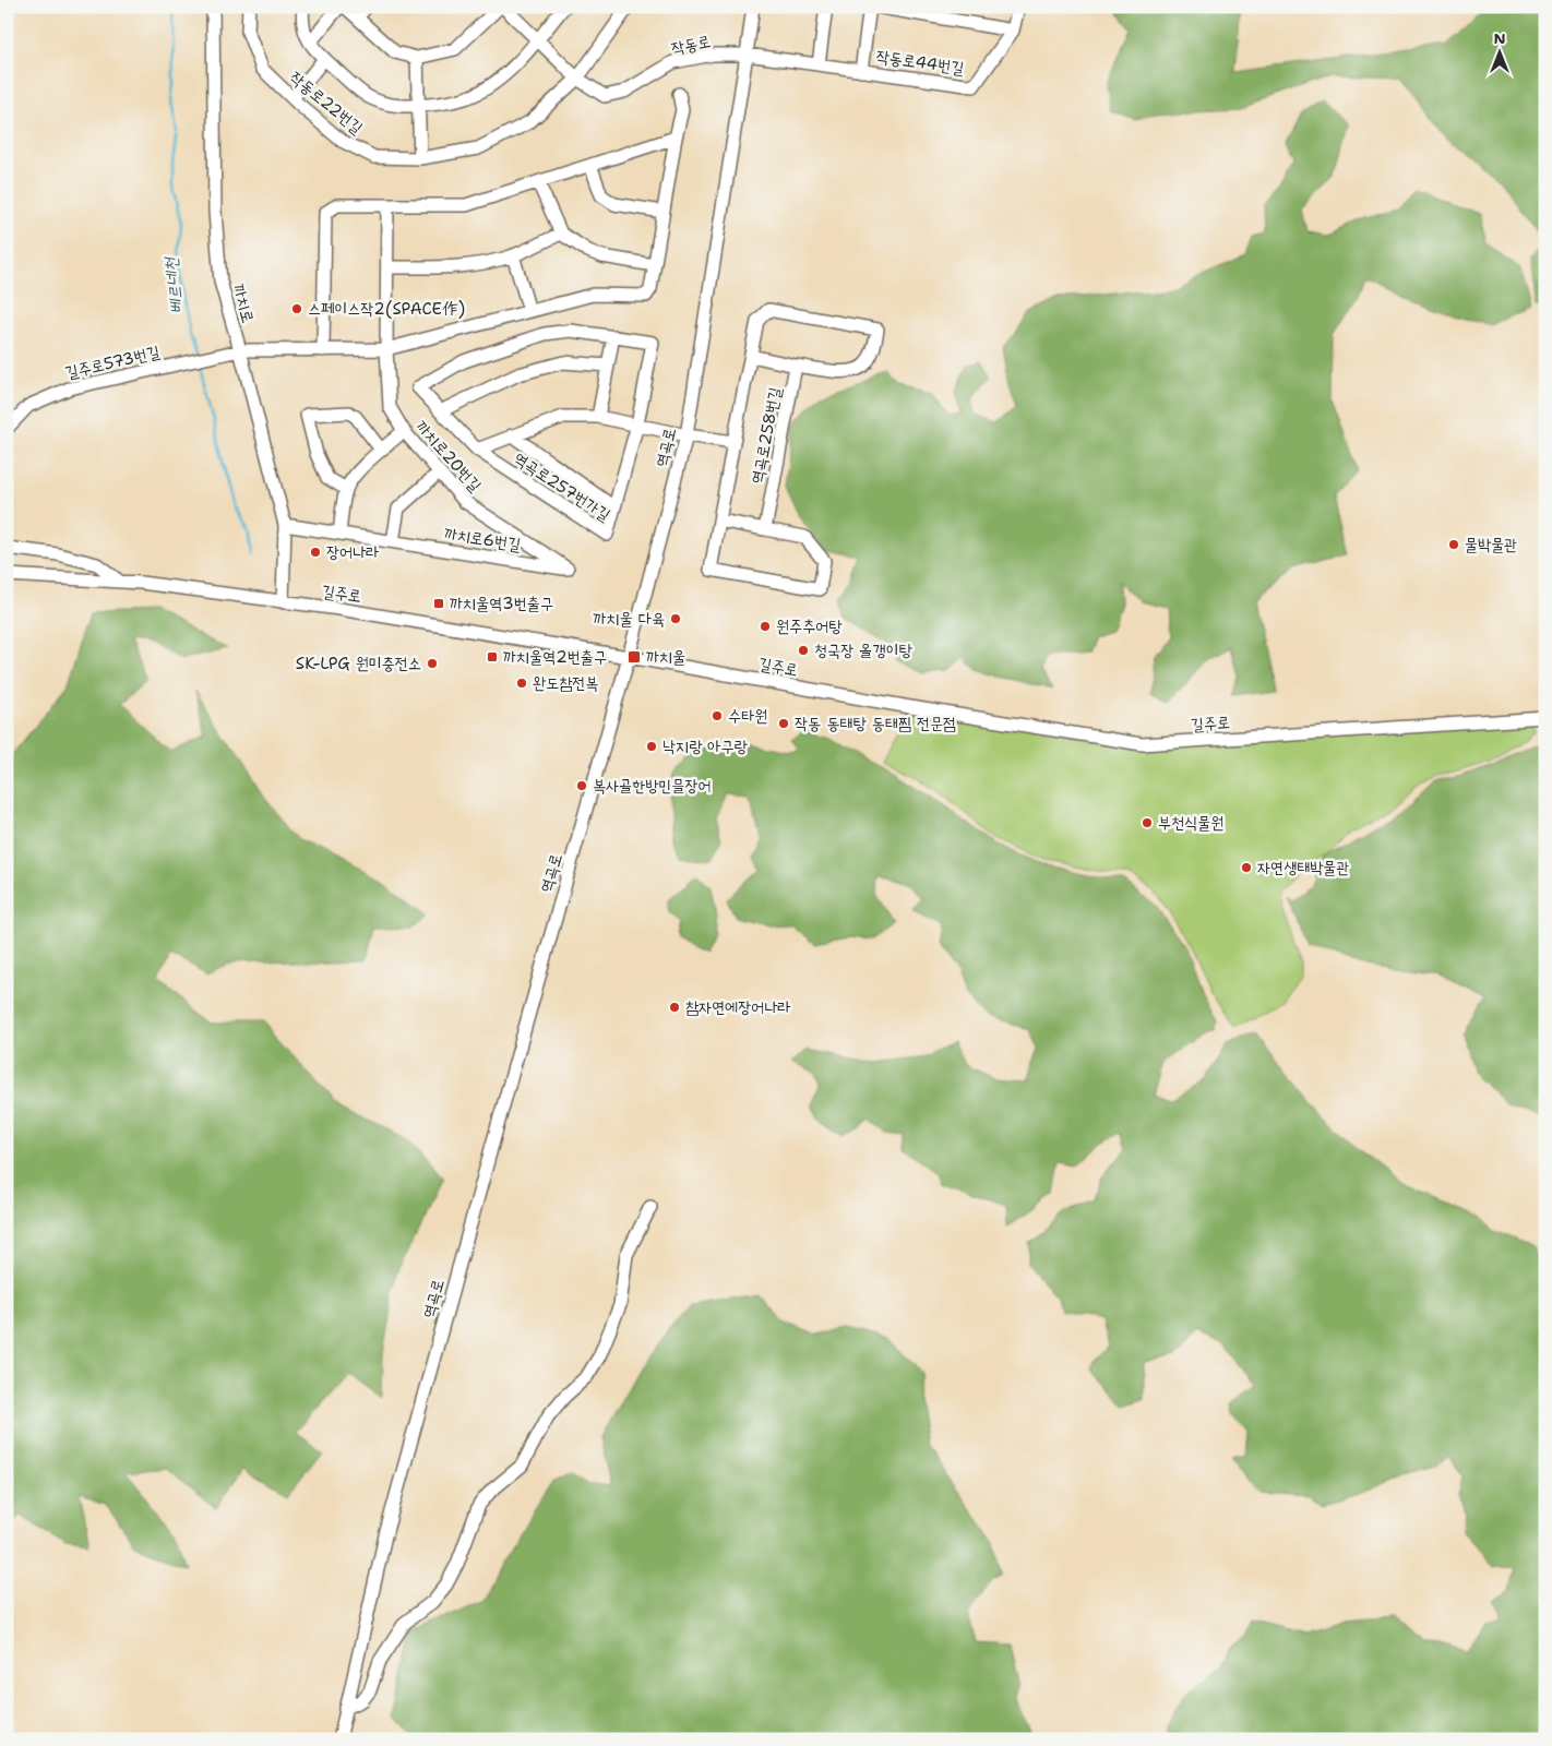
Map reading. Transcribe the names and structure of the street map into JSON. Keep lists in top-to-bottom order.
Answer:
{
  "streets": {
    "street": [
      "작동로",
      "작동로44번길",
      "작동로22번길",
      "까치로",
      "길주로573번길",
      "역곡로258번길",
      "역곡로",
      "까치로20번길",
      "역곡로257번가길",
      "까치로6번길",
      "길주로"
    ]
  },
  "crossings": [
    ["작동로", "작동로44번길"],
    ["작동로", "작동로22번길"],
    ["작동로", "역곡로"],
    ["까치로", "길주로573번길"],
    ["까치로", "까치로6번길"],
    ["까치로", "길주로"],
    ["역곡로258번길", "역곡로"],
    ["역곡로258번길", "역곡로257번가길"],
    ["역곡로", "길주로"],
    ["까치로20번길", "까치로6번길"]
  ],
  "water": ["베르네천"],
  "places": {
    "other": [
      "스페이스작2(SPACE作)",
      "물박물관",
      "장어나라",
      "까치울 다육",
      "원주추어탕",
      "청국장 올갱이탕",
      "SK-LPG 원미충전소",
      "완도참전복",
      "수타원",
      "작동 동태탕 동태찜 전문점",
      "낙지랑 아구랑",
      "복사골한방민믈장어",
      "부천식물원",
      "자연생태박물관",
      "참자연에장어나라"
    ],
    "transit": ["까치울역3번출구", "까치울역2번출구", "까치울"]
  },
  "north": "top"
}
